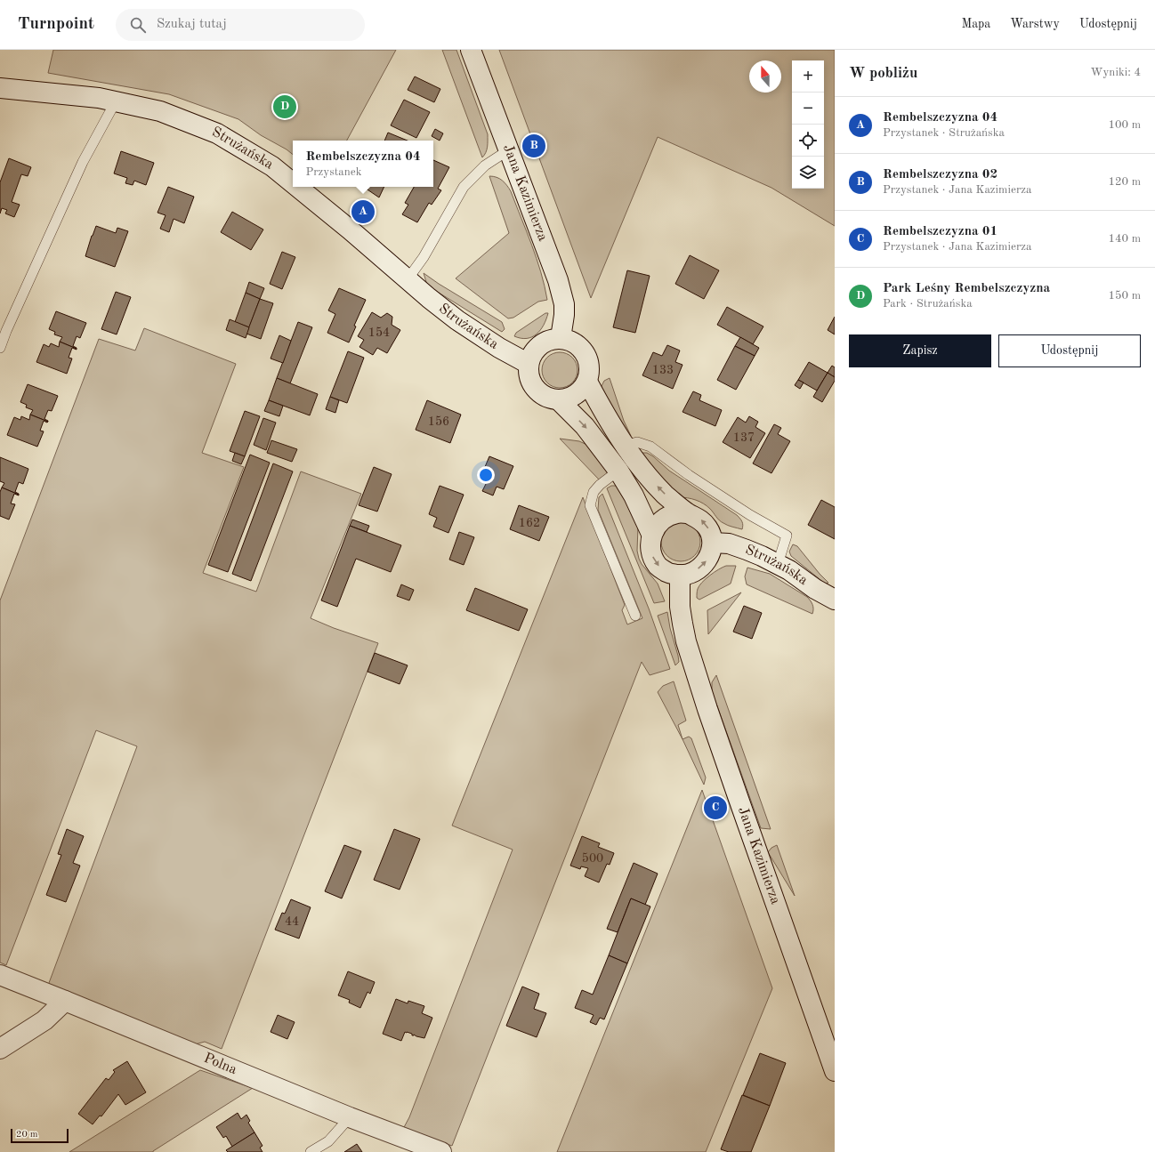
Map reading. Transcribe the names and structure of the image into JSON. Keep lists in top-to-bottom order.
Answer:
{
  "streets": {
    "main road": ["Strużańska", "Jana Kazimierza", "Polna"]
  },
  "crossings": [
    ["Strużańska", "Jana Kazimierza"]
  ],
  "house_numbers": [
    "154",
    "133",
    "156",
    "137",
    "162",
    "500",
    "44"
  ],
  "scale_bar": "20 m",
  "north": "top",
  "page": {
    "header": "Turnpoint",
    "search": "Szukaj tutaj",
    "nav": ["Mapa", "Warstwy", "Udostępnij"],
    "heading": ["W pobliżu", "Wyniki: 4"],
    "map_buttons": ["+", "−"],
    "pins": [
      "D",
      "B",
      "A",
      "C"
    ],
    "list": [
      {
        "mark": "A",
        "name": "Rembelszczyzna 04",
        "note": "Przystanek · Strużańska",
        "value": "100 m"
      },
      {
        "mark": "B",
        "name": "Rembelszczyzna 02",
        "note": "Przystanek · Jana Kazimierza",
        "value": "120 m"
      },
      {
        "mark": "C",
        "name": "Rembelszczyzna 01",
        "note": "Przystanek · Jana Kazimierza",
        "value": "140 m"
      },
      {
        "mark": "D",
        "name": "Park Leśny Rembelszczyzna",
        "note": "Park · Strużańska",
        "value": "150 m"
      }
    ],
    "popup": ["Rembelszczyzna 04", "Przystanek"],
    "buttons": ["Zapisz", "Udostępnij"],
    "scale": "20 m"
  }
}
